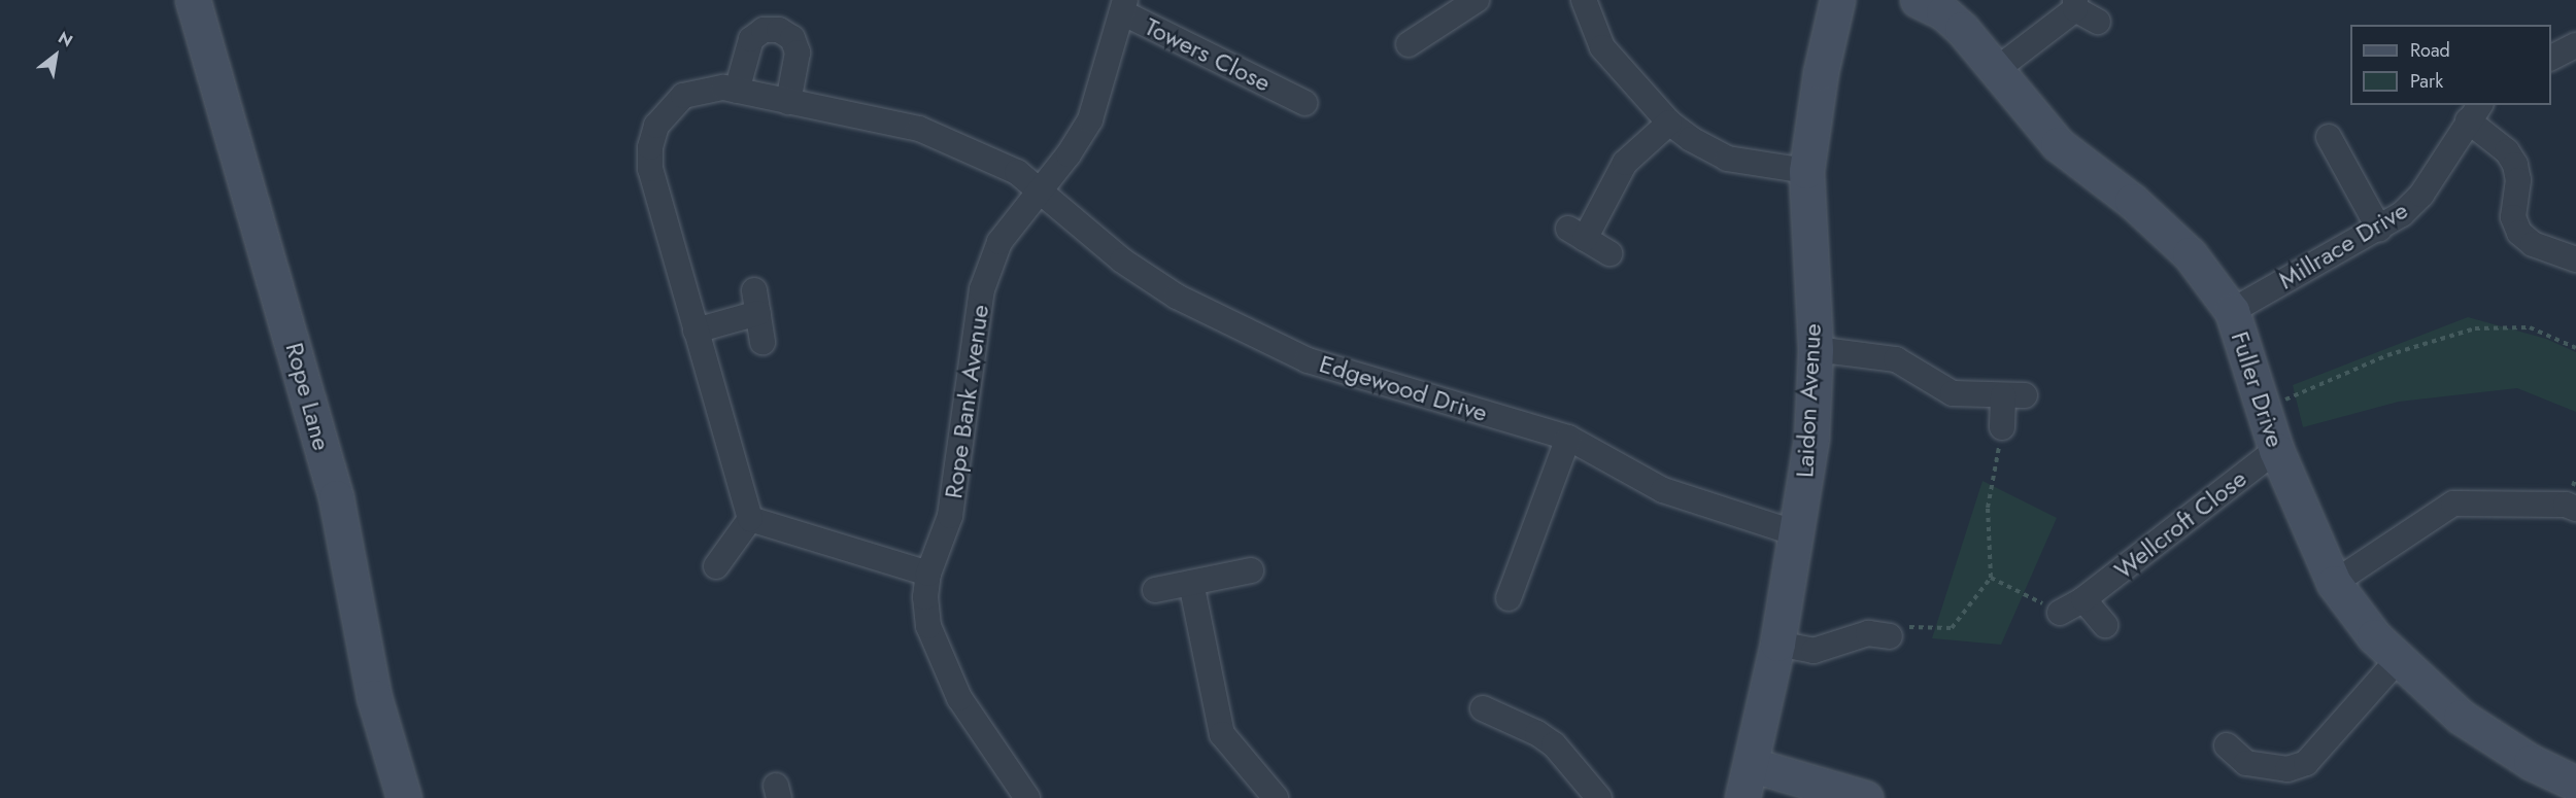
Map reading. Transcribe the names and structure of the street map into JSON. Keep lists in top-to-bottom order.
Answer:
{
  "streets": {
    "street": [
      "Towers Close",
      "Millrace Drive",
      "Edgewood Drive",
      "Fuller Drive",
      "Rope Lane",
      "Laidon Avenue",
      "Rope Bank Avenue",
      "Wellcroft Close"
    ]
  },
  "crossings": [
    ["Towers Close", "Rope Bank Avenue"],
    ["Millrace Drive", "Fuller Drive"],
    ["Edgewood Drive", "Laidon Avenue"],
    ["Edgewood Drive", "Rope Bank Avenue"],
    ["Fuller Drive", "Wellcroft Close"]
  ],
  "legend": ["Road", "Park"],
  "north": "top right"
}
